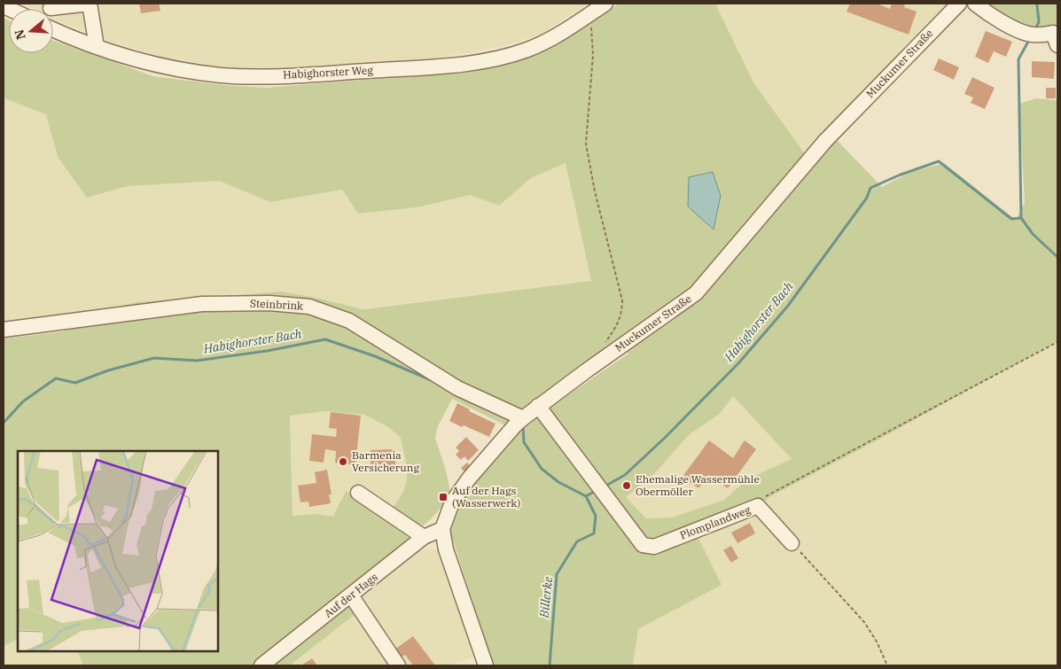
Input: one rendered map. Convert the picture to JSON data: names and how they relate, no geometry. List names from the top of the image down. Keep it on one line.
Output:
{"streets":{"street":["Muckumer Straße","Habighorster Weg","Steinbrink","Plomplandweg","Auf der Hags"]},"crossings":[["Muckumer Straße","Steinbrink"],["Muckumer Straße","Plomplandweg"],["Muckumer Straße","Auf der Hags"]],"water":["Habighorster Bach","Billerke"],"places":{"other":["Barmenia Versicherung","Ehemalige Wassermühle Obermöller"],"transit":["Auf der Hags (Wasserwerk)"]},"north":"left"}
